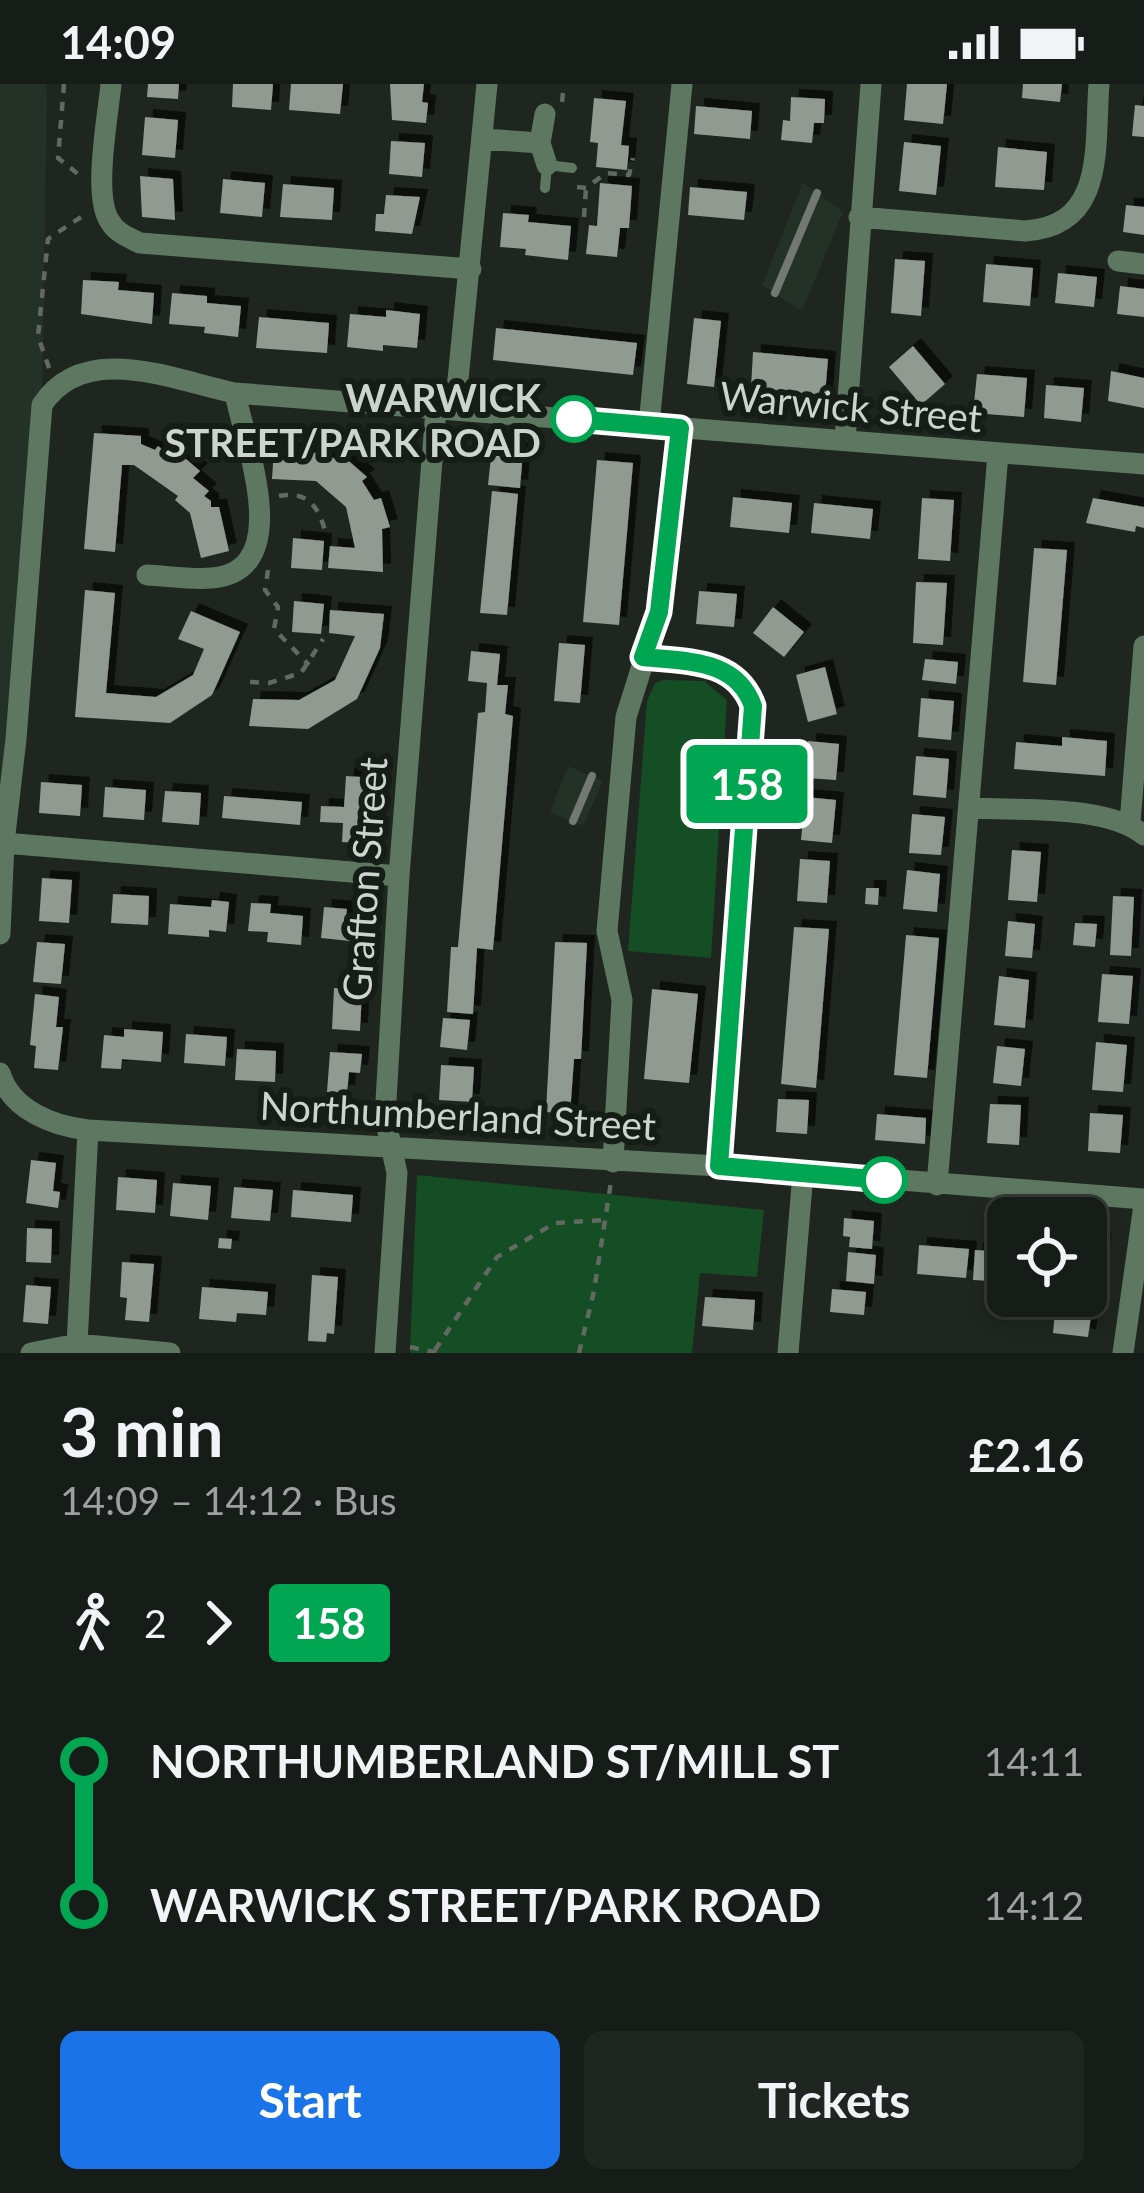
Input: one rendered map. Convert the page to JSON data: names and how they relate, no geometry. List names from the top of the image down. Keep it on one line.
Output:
{"streets":{"street":["Warwick Street","Grafton Street","Northumberland Street"]},"crossings":[["Warwick Street","Grafton Street"],["Grafton Street","Northumberland Street"]],"places":["WARWICK STREET/PARK ROAD"],"lines":["bus line 158"],"page":{"status":"14:09","on_map":"158","heading":["3 min","14:09 – 14:12 · Bus","£2.16"],"legs":["2","158"],"list":[{"name":"NORTHUMBERLAND ST/MILL ST","value":"14:11"},{"name":"WARWICK STREET/PARK ROAD","value":"14:12"}],"buttons":["Start","Tickets"]}}
